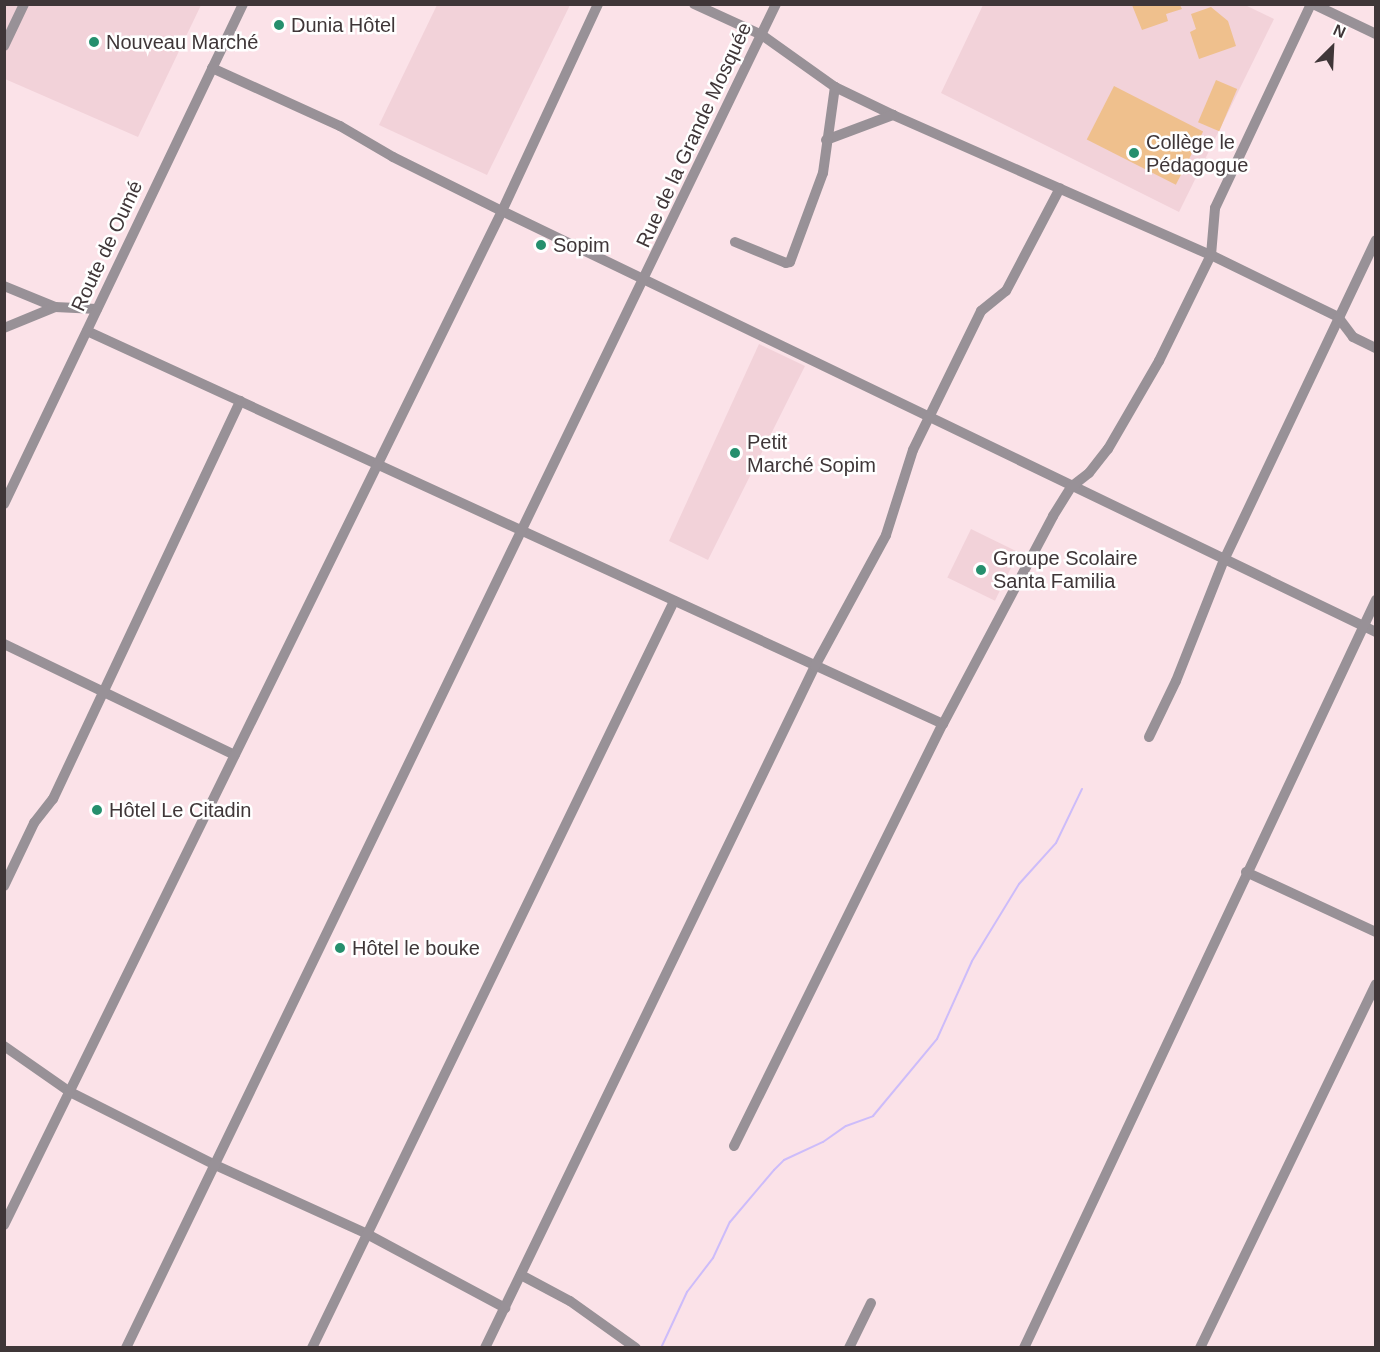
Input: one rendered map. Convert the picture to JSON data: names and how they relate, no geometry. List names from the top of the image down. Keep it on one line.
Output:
{"streets":{"street":["Rue de la Grande Mosquée","Route de Oumé"]},"places":["Dunia Hôtel","Nouveau Marché","Collège le Pédagogue","Sopim","Petit Marché Sopim","Groupe Scolaire Santa Familia","Hôtel Le Citadin","Hôtel le bouke"],"north":"top right"}
